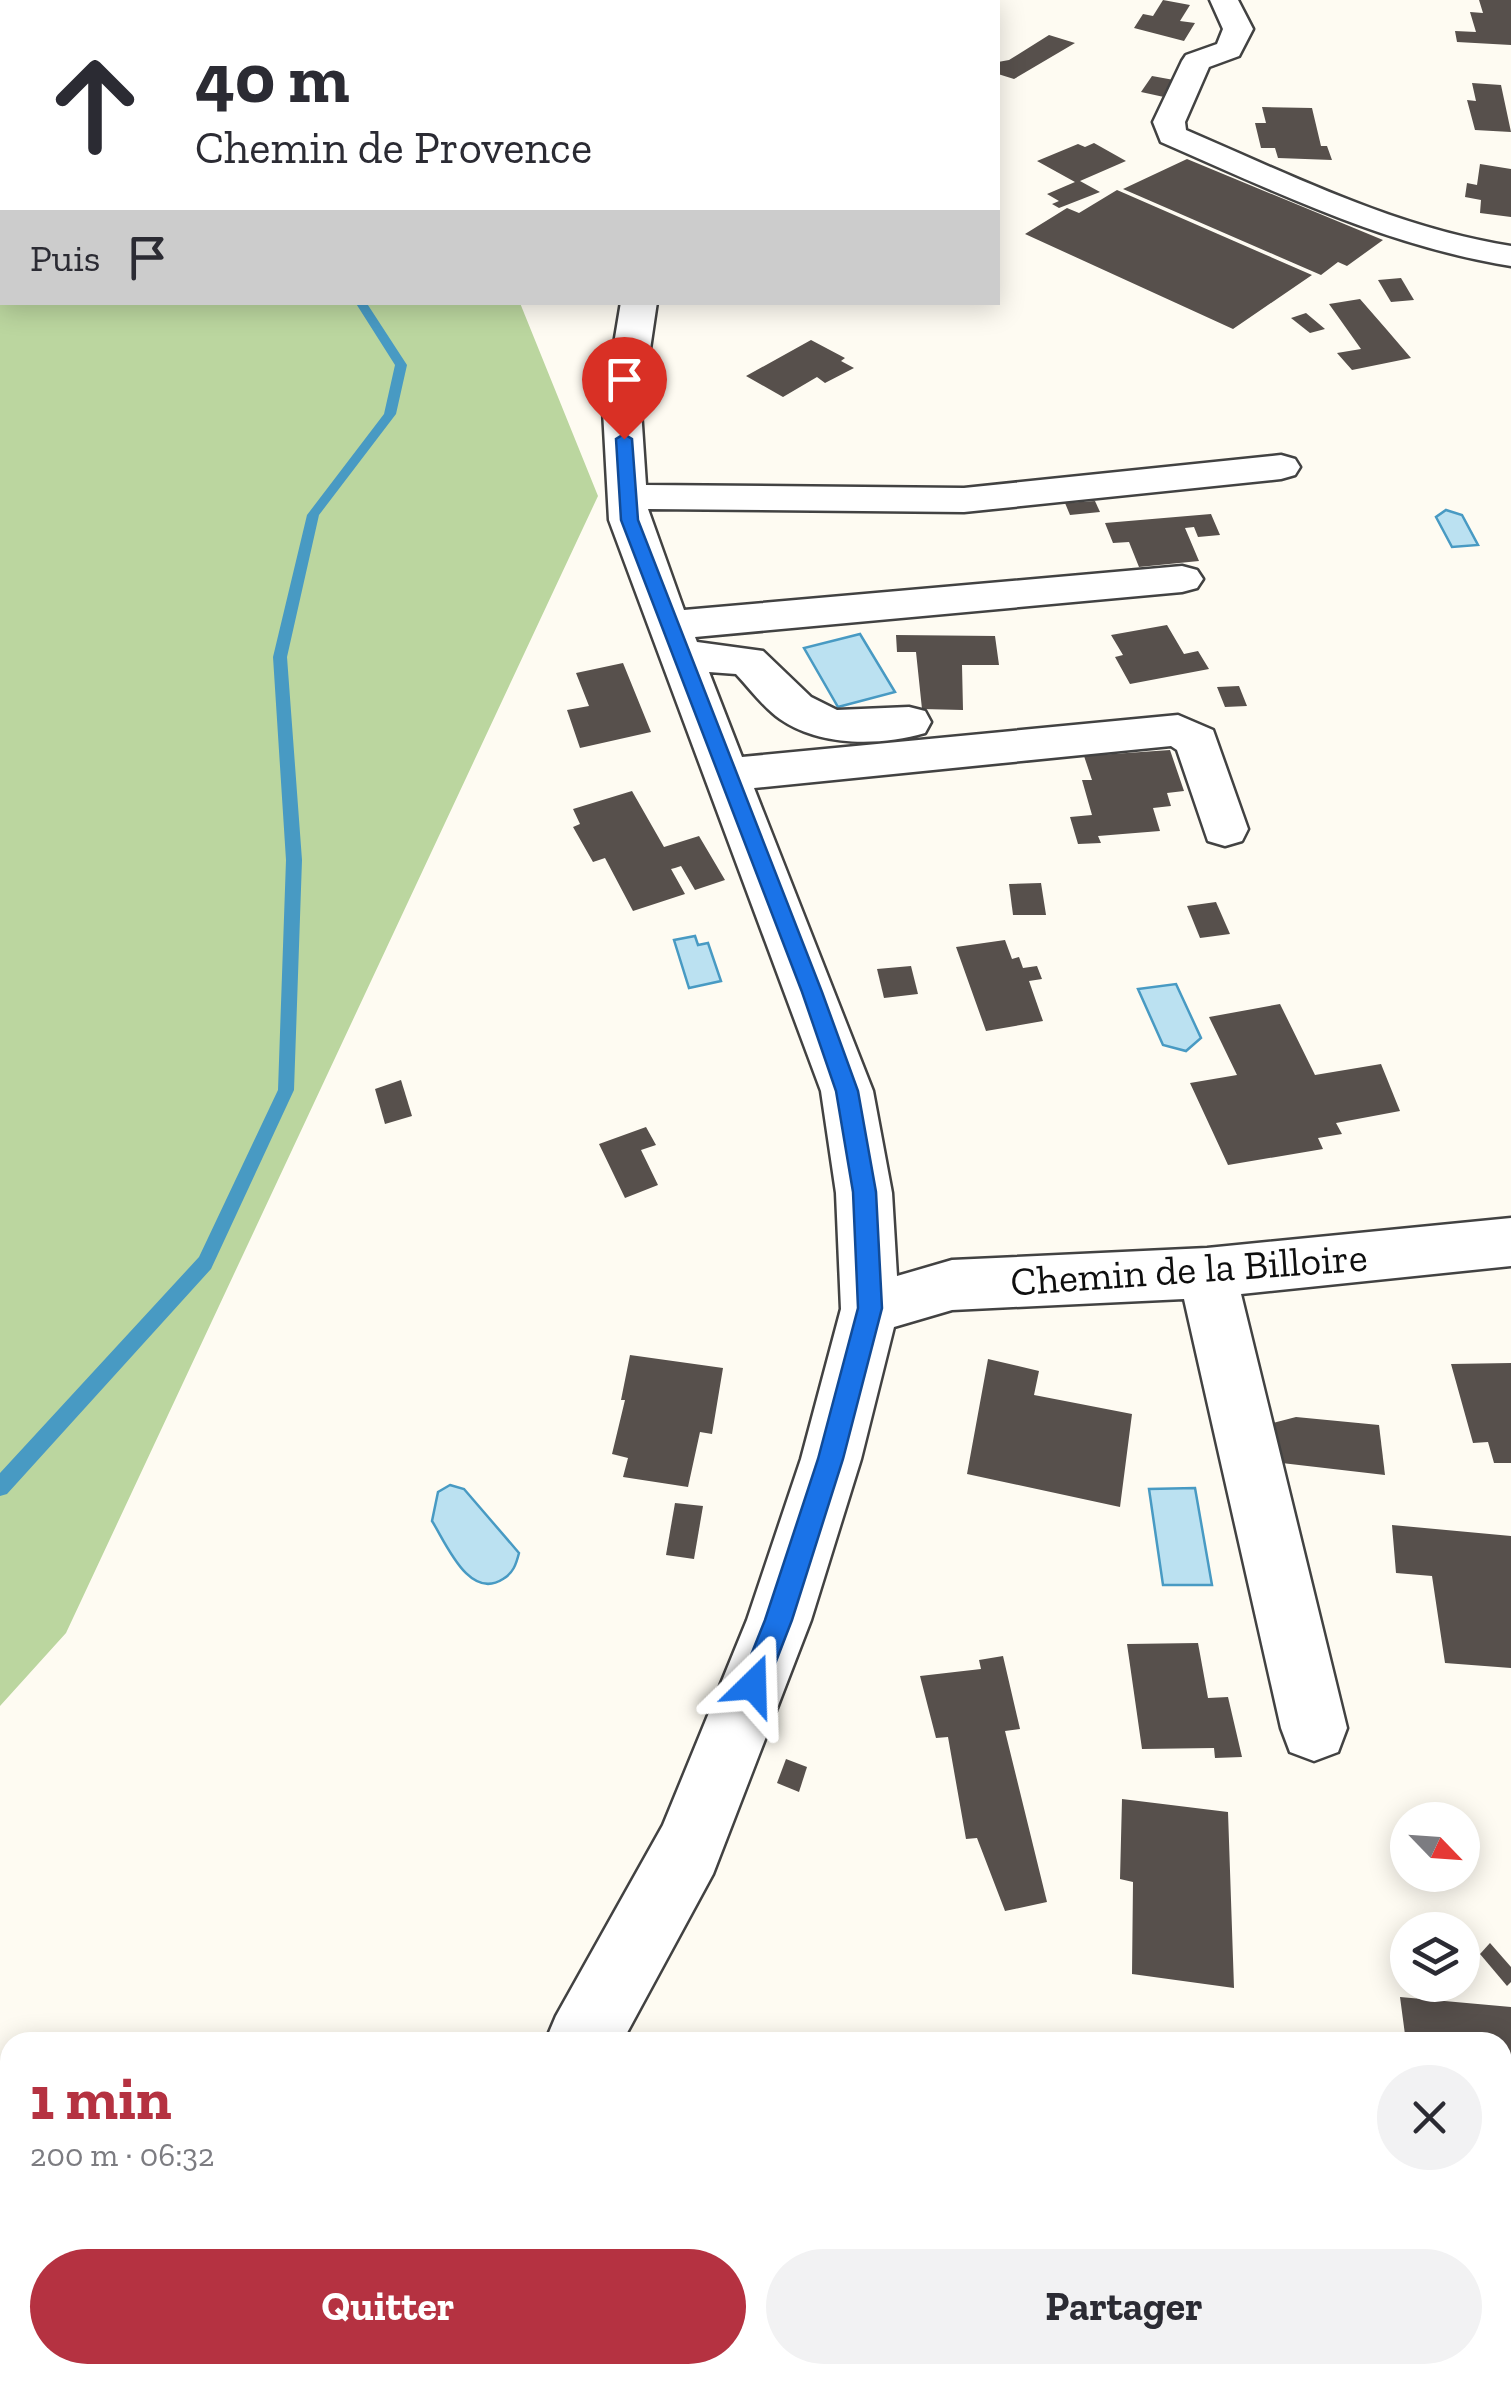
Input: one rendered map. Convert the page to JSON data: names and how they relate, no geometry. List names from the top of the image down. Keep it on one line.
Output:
{"streets":{"street":["Chemin de la Billoire"]},"north":"bottom right","page":{"turn":["40 m","Chemin de Provence"],"then":"Puis","heading":["1 min","200 m · 06:32"],"buttons":["Quitter","Partager"]}}
